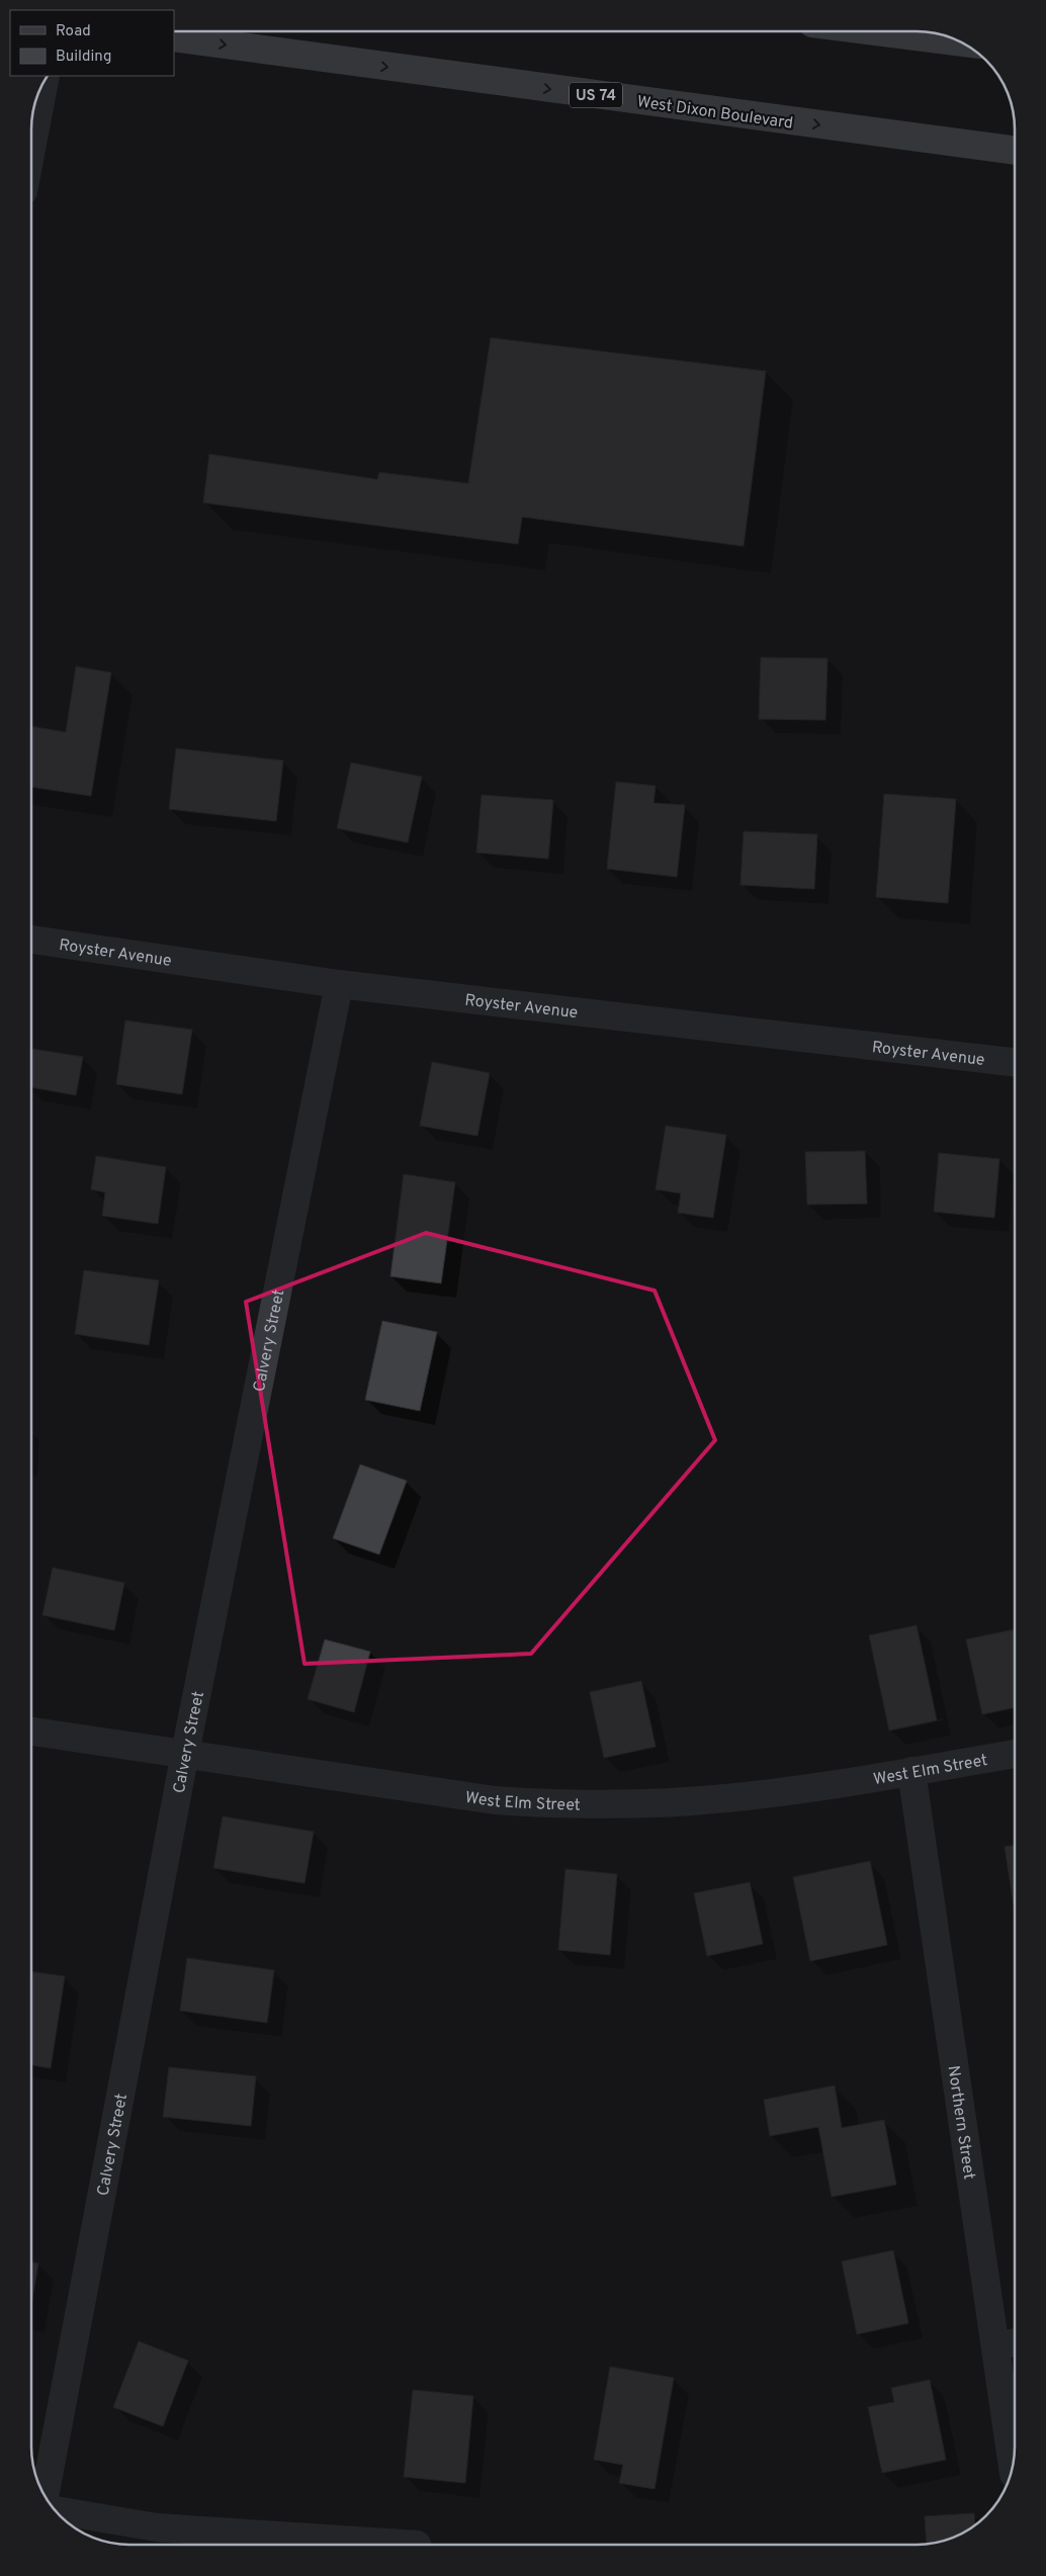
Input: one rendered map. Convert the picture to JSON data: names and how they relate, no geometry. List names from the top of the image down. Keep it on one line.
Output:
{"streets":{"highway":["US 74","West Dixon Boulevard"],"street":["Royster Avenue","Calvery Street","West Elm Street","Northern Street"]},"crossings":[["Royster Avenue","Calvery Street"],["Calvery Street","West Elm Street"],["West Elm Street","Northern Street"]],"one_way":["West Dixon Boulevard"],"legend":["Road","Building"]}
